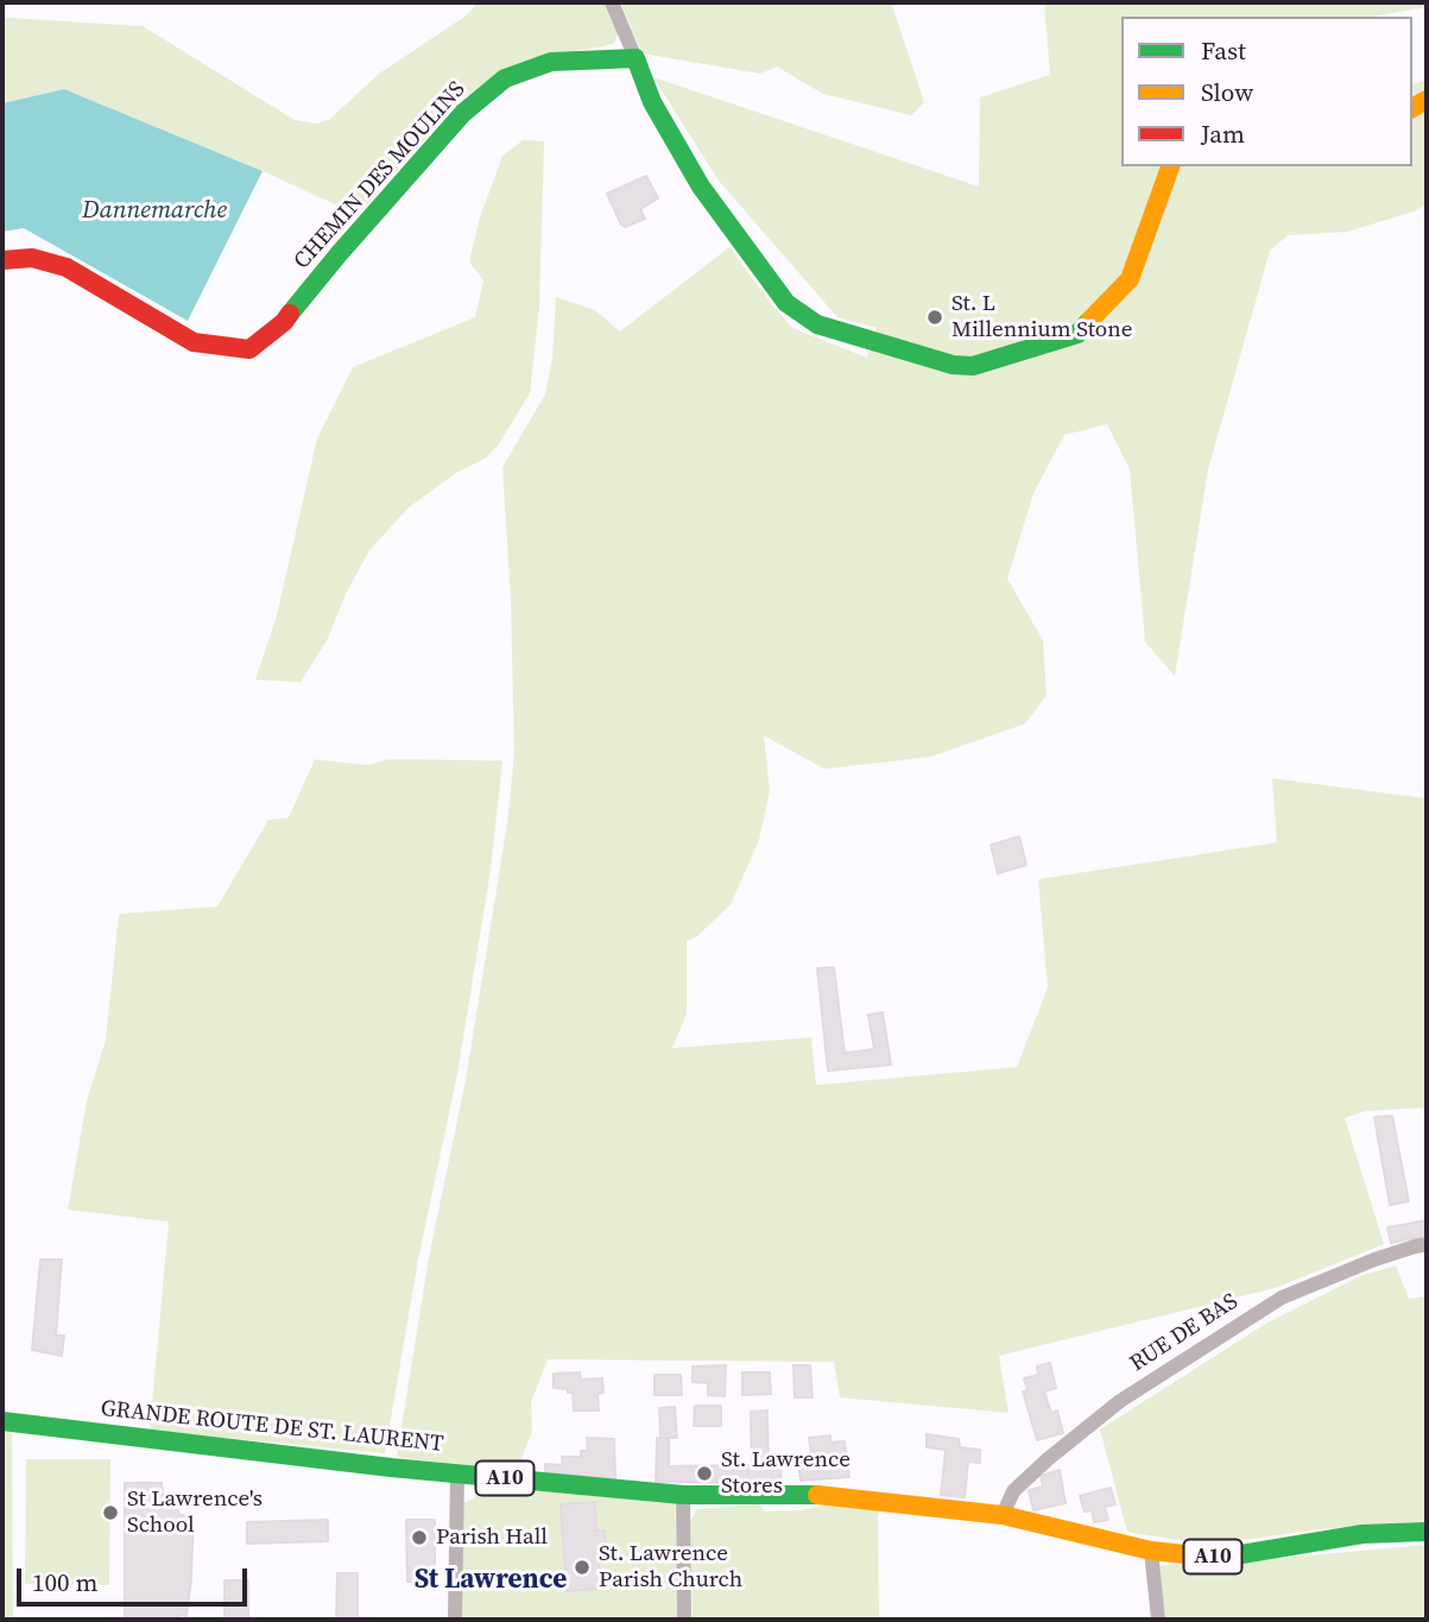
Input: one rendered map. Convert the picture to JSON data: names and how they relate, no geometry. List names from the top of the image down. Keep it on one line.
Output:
{"streets":{"street":["CHEMIN DES MOULINS","RUE DE BAS","GRANDE ROUTE DE ST. LAURENT","A10"]},"crossings":[["RUE DE BAS","GRANDE ROUTE DE ST. LAURENT"]],"districts":["St Lawrence"],"water":["Dannemarche"],"places":["St. L Millennium Stone","St. Lawrence Stores","St Lawrence's School","Parish Hall","St. Lawrence Parish Church"],"legend":["Fast","Slow","Jam"],"scale_bar":"100 m"}
